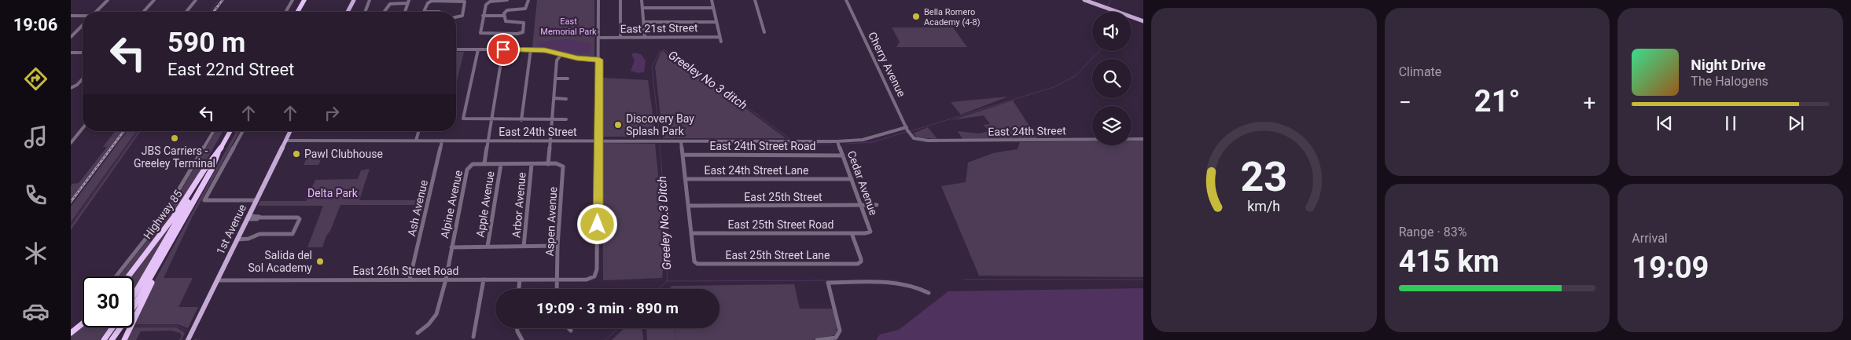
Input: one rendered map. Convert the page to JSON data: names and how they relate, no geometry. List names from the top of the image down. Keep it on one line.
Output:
{"streets":{"highway":["Highway 85"],"main road":["1st Avenue"],"street":["East 21st Street","Cherry Avenue","East 24th Street","East 24th Street Road","East 24th Street Lane","Cedar Avenue","East 25th Street","Alpine Avenue","Apple Avenue","Arbor Avenue","Ash Avenue","Aspen Avenue","East 25th Street Road","East 25th Street Lane","East 26th Street Road"]},"crossings":[["Cherry Avenue","East 24th Street"],["East 24th Street","Cedar Avenue"],["East 24th Street","Ash Avenue"],["East 24th Street","1st Avenue"],["East 24th Street","East 26th Street Road"],["East 24th Street Road","Cedar Avenue"],["East 24th Street Lane","Cedar Avenue"],["Cedar Avenue","East 25th Street"],["Cedar Avenue","East 25th Street Road"],["Alpine Avenue","East 26th Street Road"],["Ash Avenue","East 26th Street Road"],["Aspen Avenue","East 26th Street Road"],["East 25th Street Road","East 25th Street Lane"],["1st Avenue","East 26th Street Road"]],"water":["Greeley No 3 ditch","Greeley No.3 Ditch"],"parks":["East Memorial Park","Delta Park"],"places":["Bella Romero Academy (4-8)","Discovery Bay Splash Park","JBS Carriers - Greeley Terminal","Pawl Clubhouse","Salida del Sol Academy"],"page":{"tabs":"19:06","tile":["Climate",["Range · 83%","415 km"],["Arrival","19:09"]],"turn":["590 m","East 22nd Street"],"song":["Night Drive","The Halogens"],"heat":["−","21°","+"],"limit":"30","trip":"19:09 · 3 min · 890 m","gauge":["23","km/h"]}}
